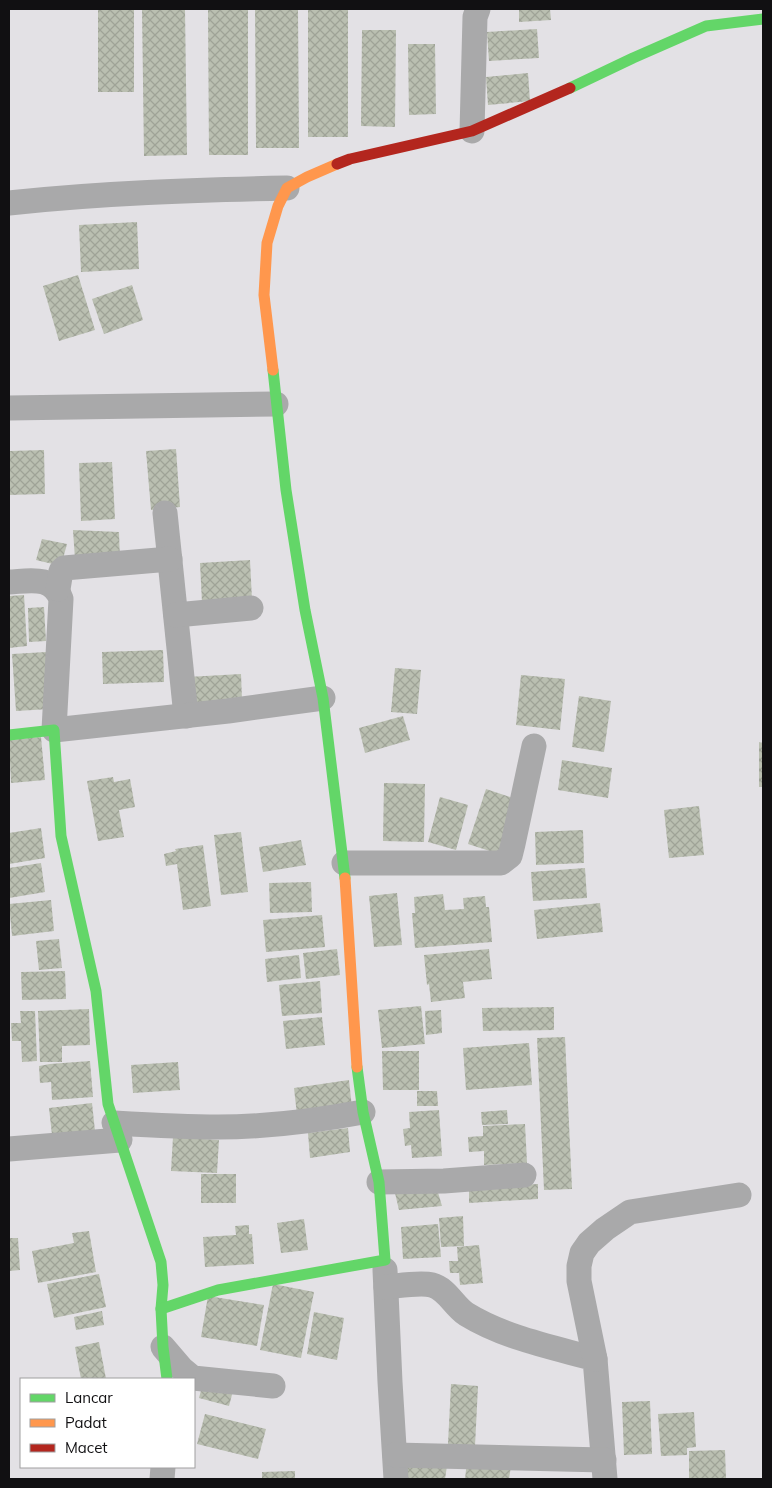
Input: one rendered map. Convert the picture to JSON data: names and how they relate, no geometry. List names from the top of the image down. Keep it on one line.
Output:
{"legend":["Lancar","Padat","Macet"]}
